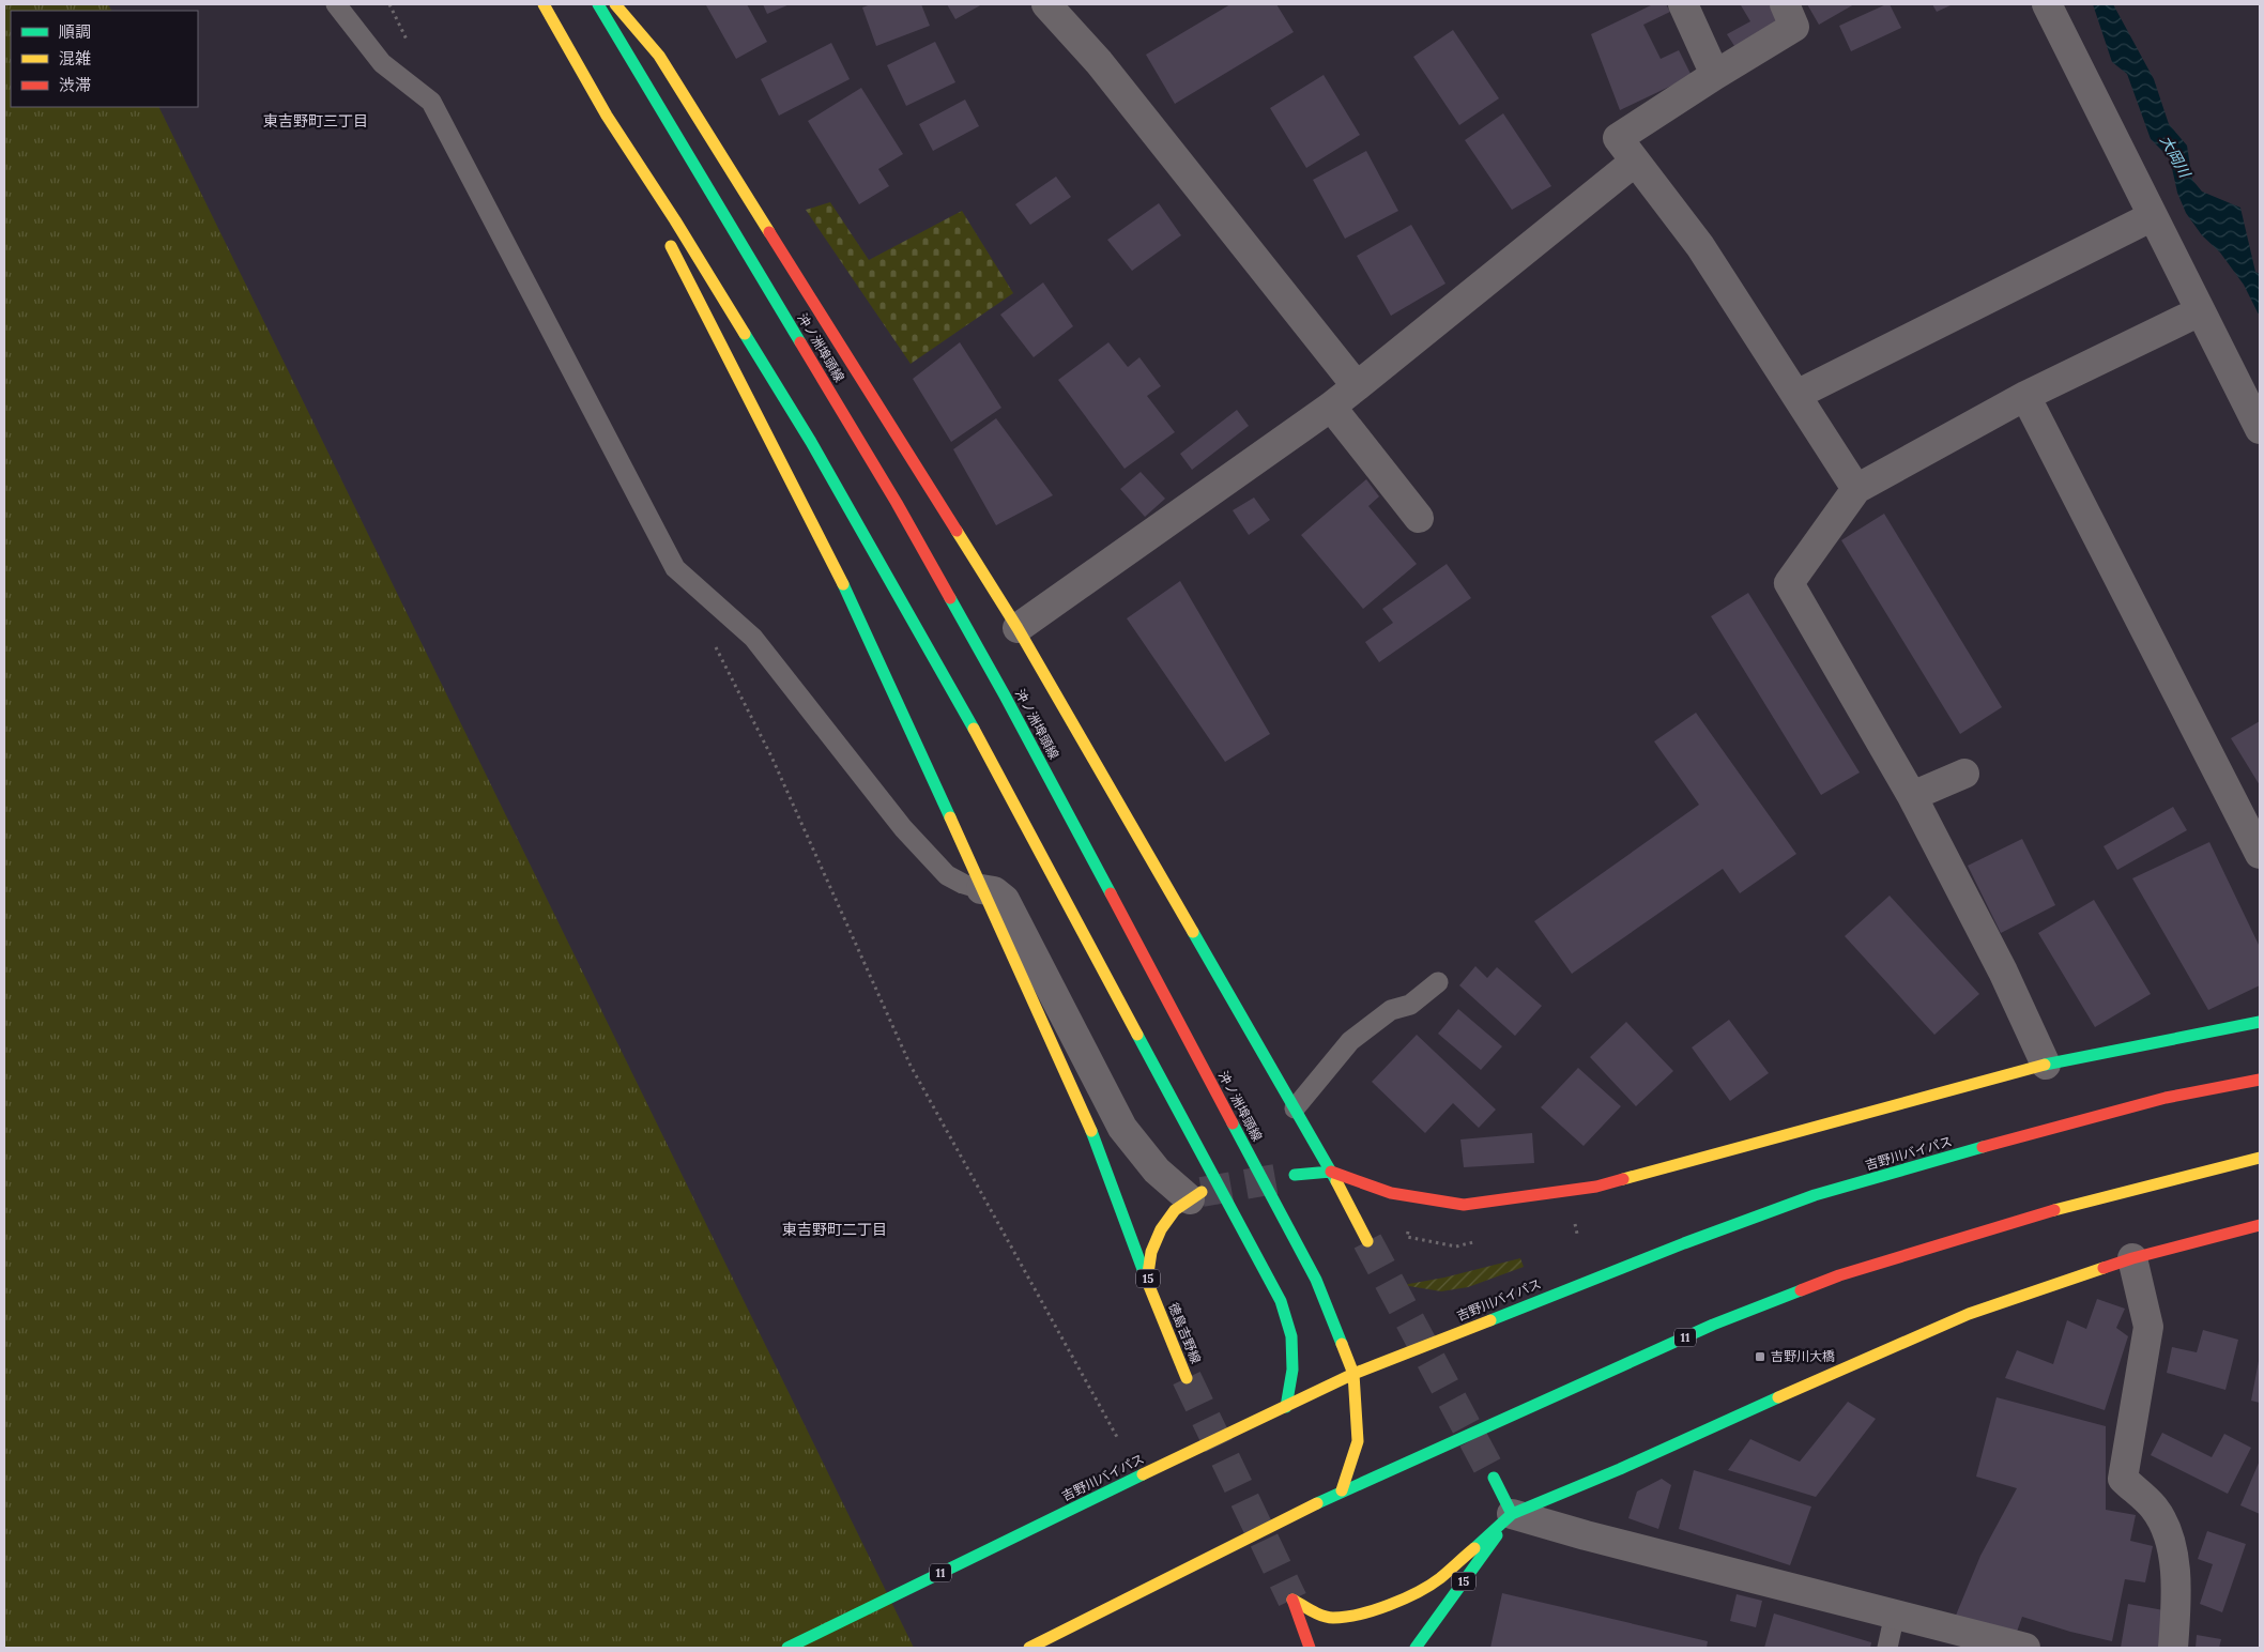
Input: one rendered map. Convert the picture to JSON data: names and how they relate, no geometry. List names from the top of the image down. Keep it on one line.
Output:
{"streets":{"main road":["沖ノ洲埠頭線","吉野川バイパス","15","徳島吉野線","11"]},"crossings":[["沖ノ洲埠頭線","吉野川バイパス"],["沖ノ洲埠頭線","11"],["15","徳島吉野線"]],"districts":["東吉野町三丁目","東吉野町二丁目"],"water":["大岡川"],"places":{"transit":["吉野川大橋"]},"legend":["順調","混雑","渋滞"]}
